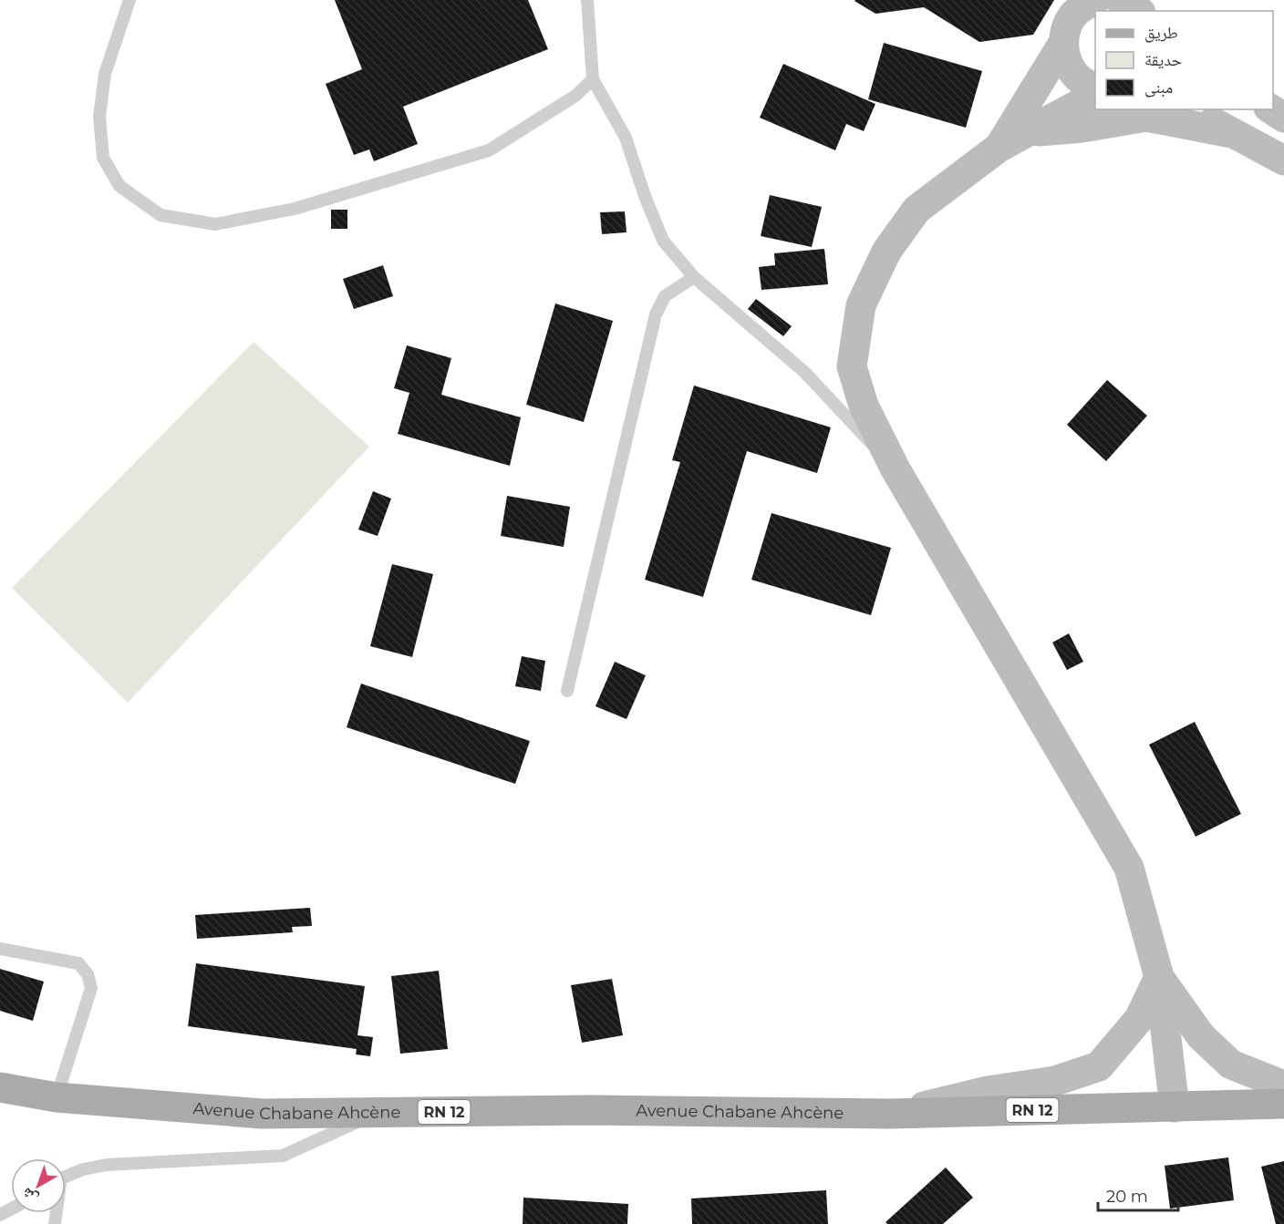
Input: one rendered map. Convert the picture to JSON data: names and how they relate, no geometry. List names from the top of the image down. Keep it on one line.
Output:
{"streets":{"main road":["Avenue Chabane Ahcène","RN 12"]},"crossings":[["Avenue Chabane Ahcène","RN 12"]],"legend":["طريق","حديقة","مبنى"],"scale_bar":"20 m","north":"bottom left"}
